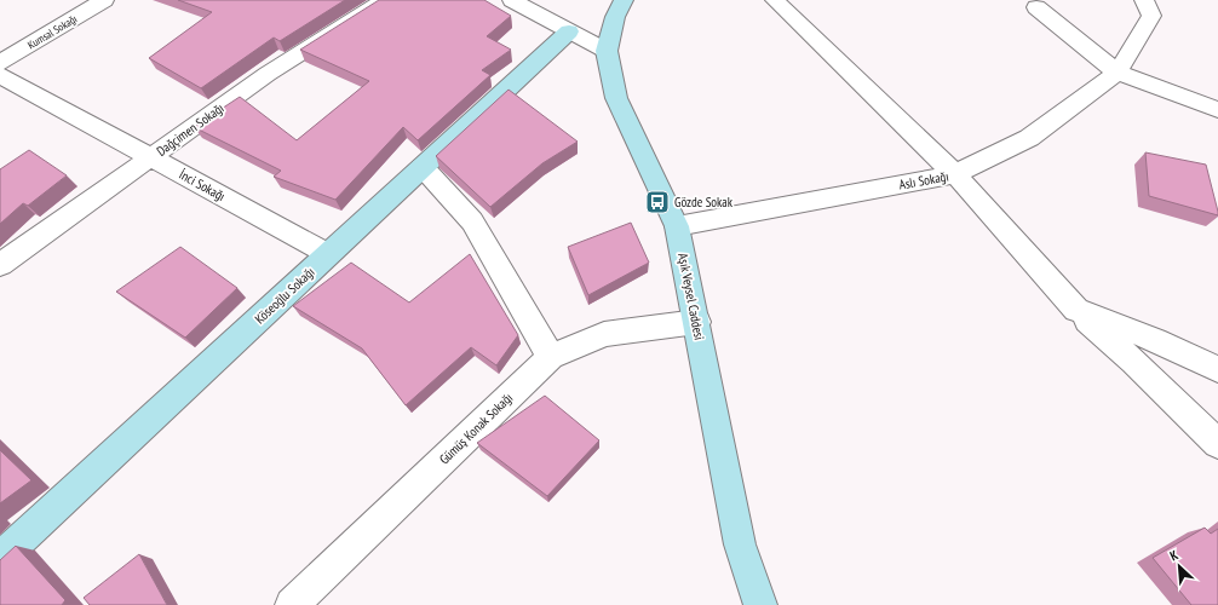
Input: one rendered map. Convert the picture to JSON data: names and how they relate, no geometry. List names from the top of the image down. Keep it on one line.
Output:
{"streets":{"street":["Kumsal Sokağı","Dağçimen Sokağı","Aslı Sokağı","İnci Sokağı","Köseoğlu Sokağı","Aşık Veysel Caddesi","Gümüş Konak Sokağı"]},"crossings":[["Dağçimen Sokağı","İnci Sokağı"],["Aslı Sokağı","Aşık Veysel Caddesi"],["İnci Sokağı","Köseoğlu Sokağı"],["Aşık Veysel Caddesi","Gümüş Konak Sokağı"]],"places":{"bus stop":["Gözde Sokak"]},"north":"top left"}
